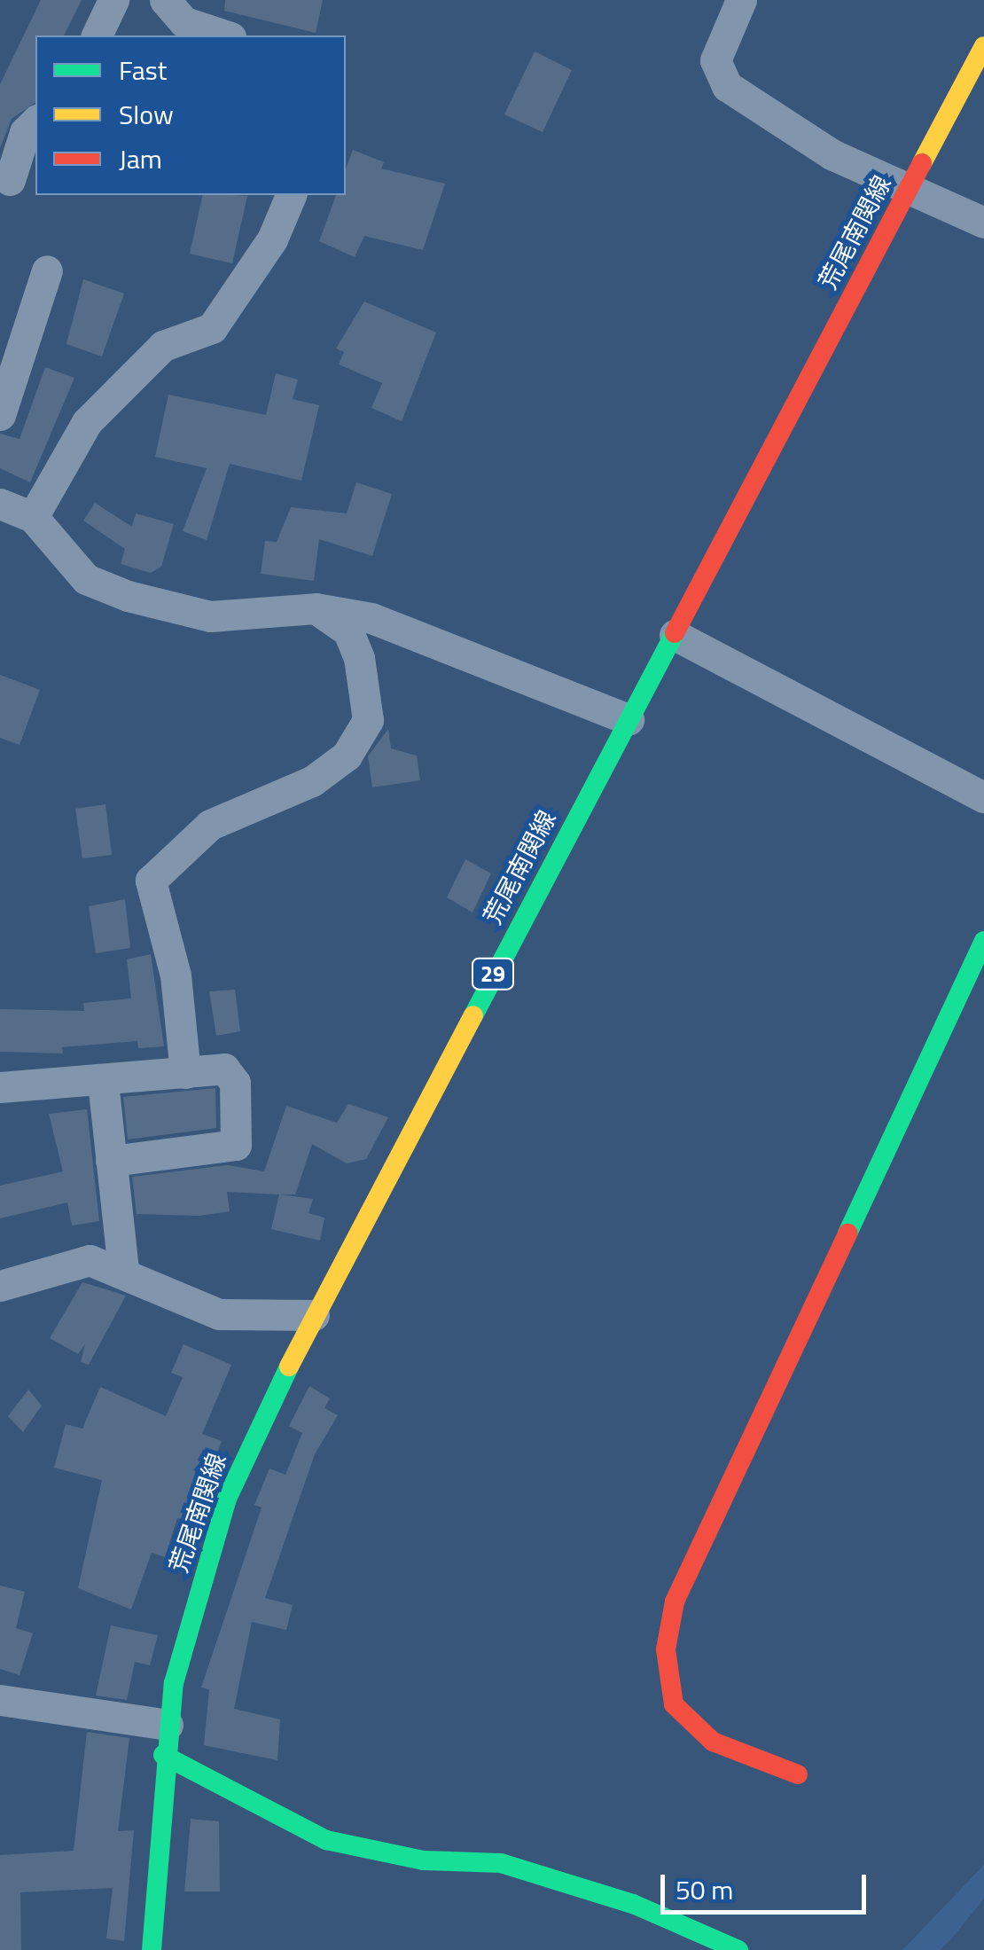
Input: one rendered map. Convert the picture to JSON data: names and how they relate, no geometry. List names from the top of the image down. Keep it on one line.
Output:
{"streets":{"main road":["荒尾南関線","29"]},"legend":["Fast","Slow","Jam"],"scale_bar":"50 m"}
